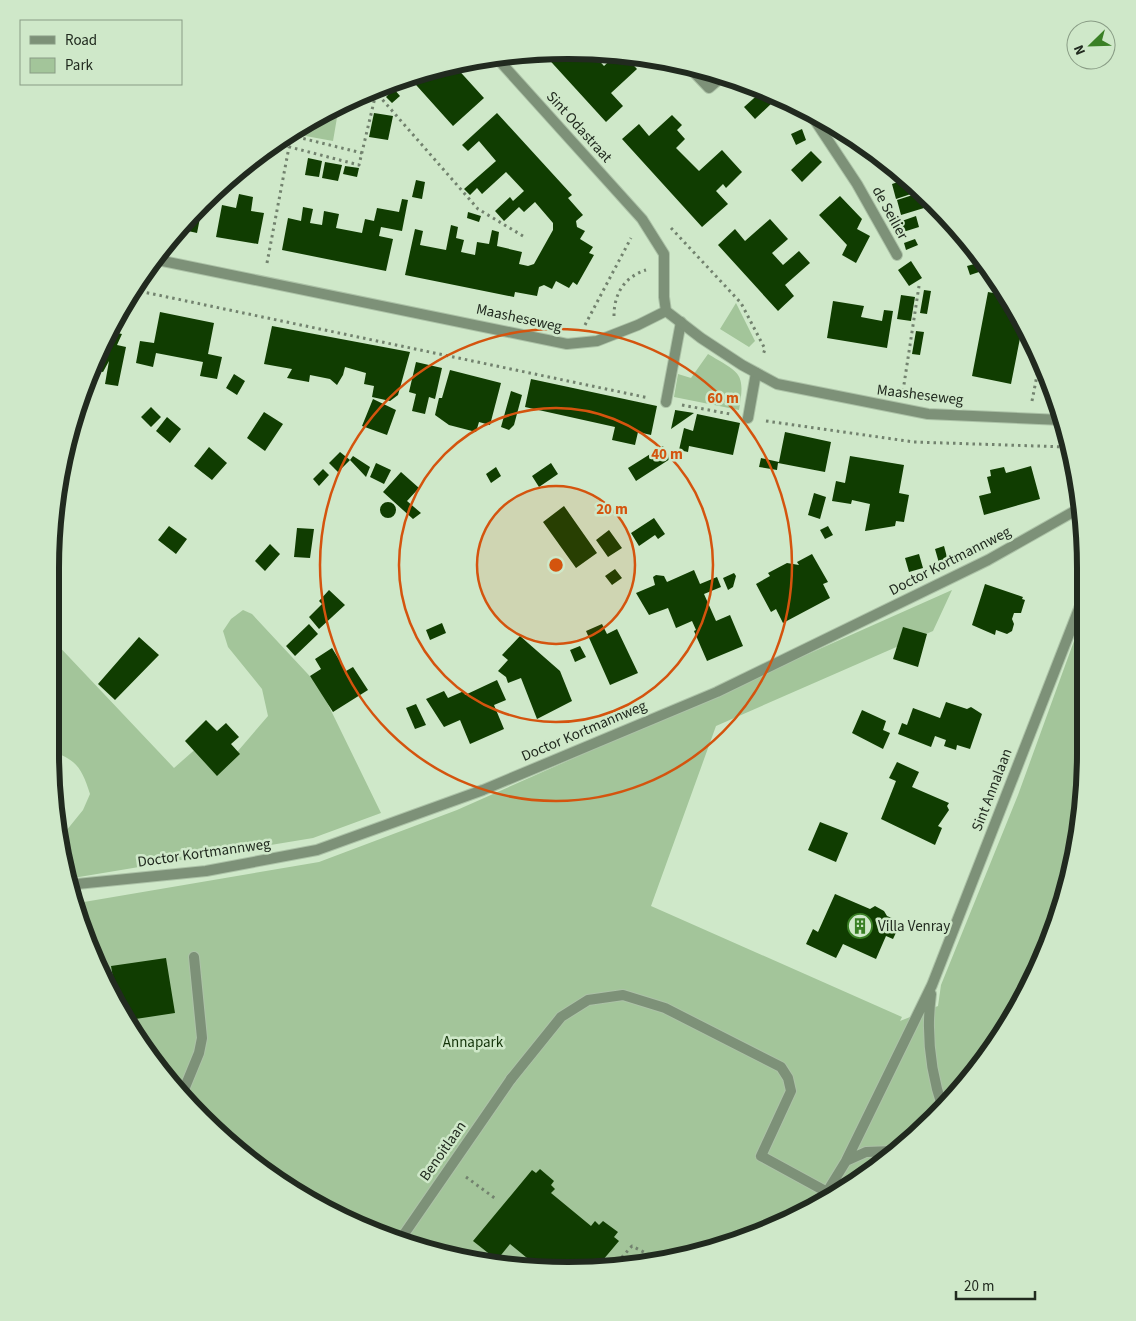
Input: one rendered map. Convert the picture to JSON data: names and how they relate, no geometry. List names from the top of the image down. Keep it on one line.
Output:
{"streets":{"street":["Sint Odastraat","de Seilier","Maasheseweg","Doctor Kortmannweg","Sint Annalaan","Benoitlaan"]},"crossings":[["Sint Odastraat","Maasheseweg"]],"parks":["Annapark"],"places":{"building":["Villa Venray"]},"legend":["Road","Park"],"scale_bar":"20 m","north":"bottom left","rings":["60 m","40 m","20 m"]}
